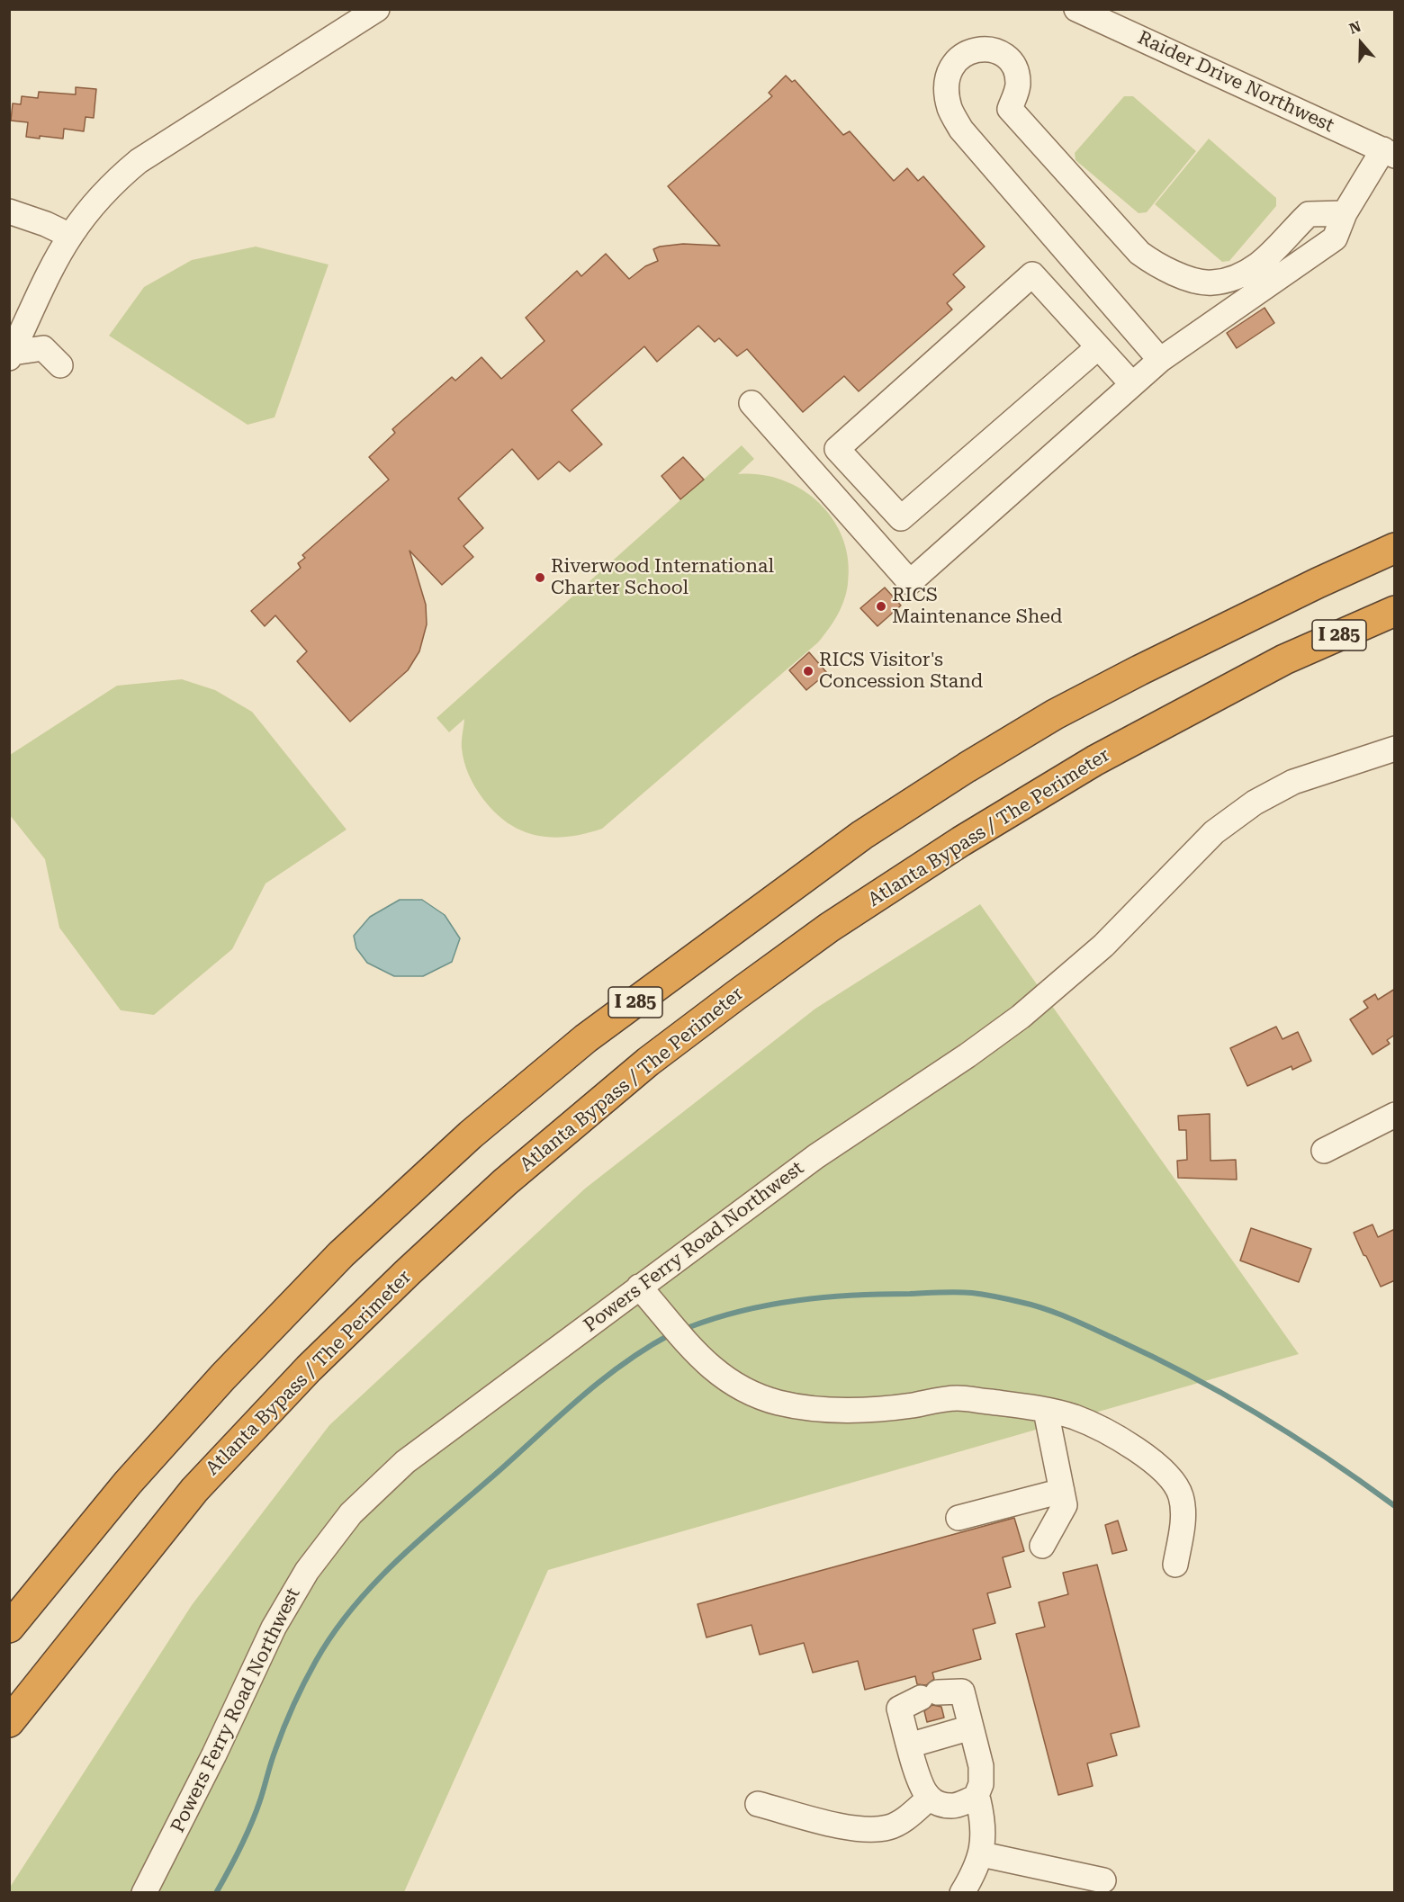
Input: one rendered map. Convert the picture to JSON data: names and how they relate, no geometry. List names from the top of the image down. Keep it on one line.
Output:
{"streets":{"highway":["I 285","Atlanta Bypass / The Perimeter"],"street":["Raider Drive Northwest","Powers Ferry Road Northwest"]},"places":["Riverwood International Charter School","RICS Maintenance Shed","RICS Visitor's Concession Stand"],"north":"top"}
